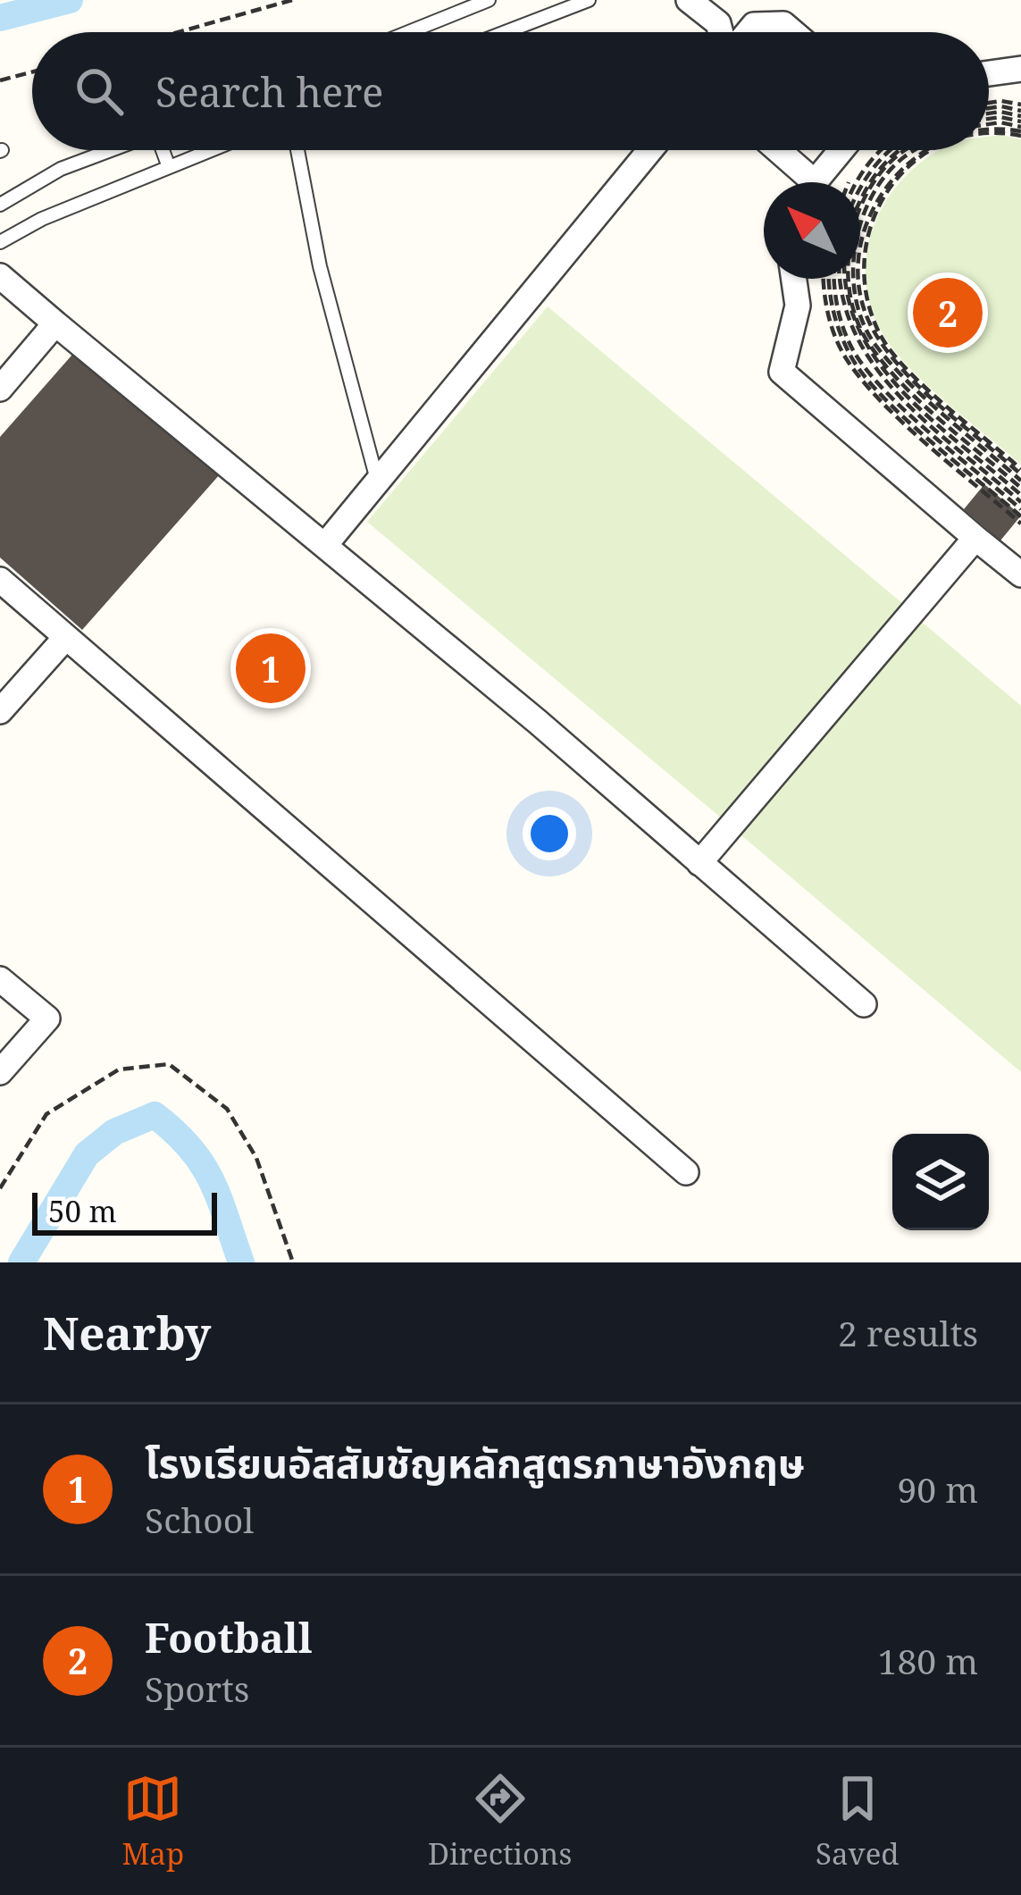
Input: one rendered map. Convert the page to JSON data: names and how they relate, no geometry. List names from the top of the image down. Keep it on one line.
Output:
{"scale_bar":"50 m","north":"top left","page":{"search":"Search here","pins":["2","1"],"scale":"50 m","heading":["Nearby","2 results"],"list":[{"mark":"1","name":"โรงเรียนอัสสัมชัญหลักสูตรภาษาอังกฤษ","note":"School","value":"90 m"},{"mark":"2","name":"Football","note":"Sports","value":"180 m"}],"nav":["Map","Directions","Saved"]}}
